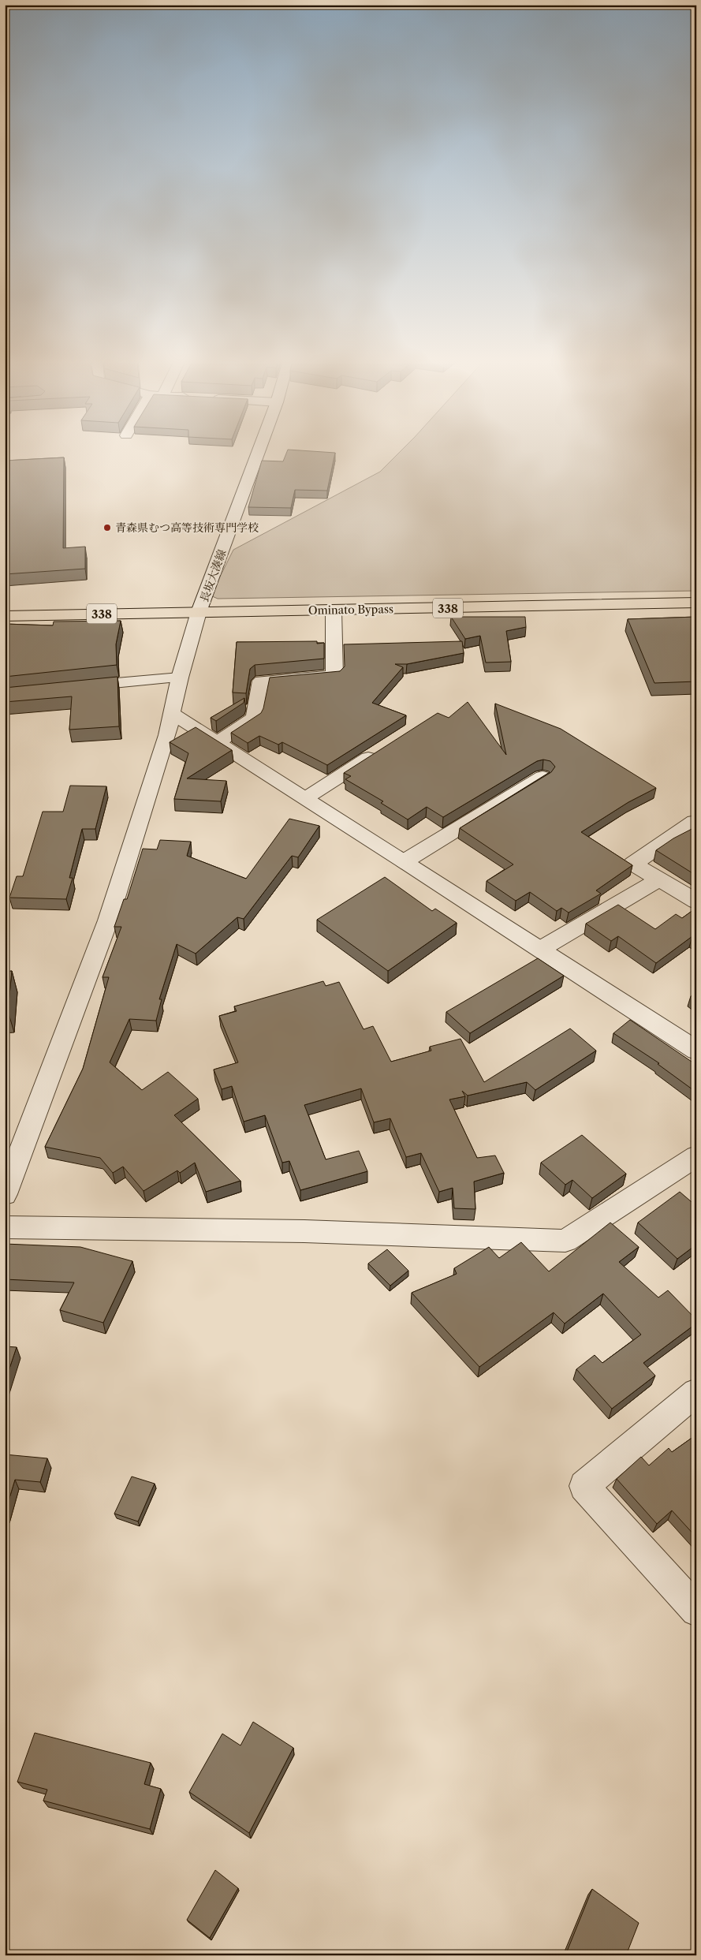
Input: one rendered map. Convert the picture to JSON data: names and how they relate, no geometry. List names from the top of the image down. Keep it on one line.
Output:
{"streets":{"highway":["338","Ominato Bypass"],"street":["長坂大湊線"]},"crossings":[["長坂大湊線","Ominato Bypass"]],"places":["青森県むつ高等技術専門学校"]}
